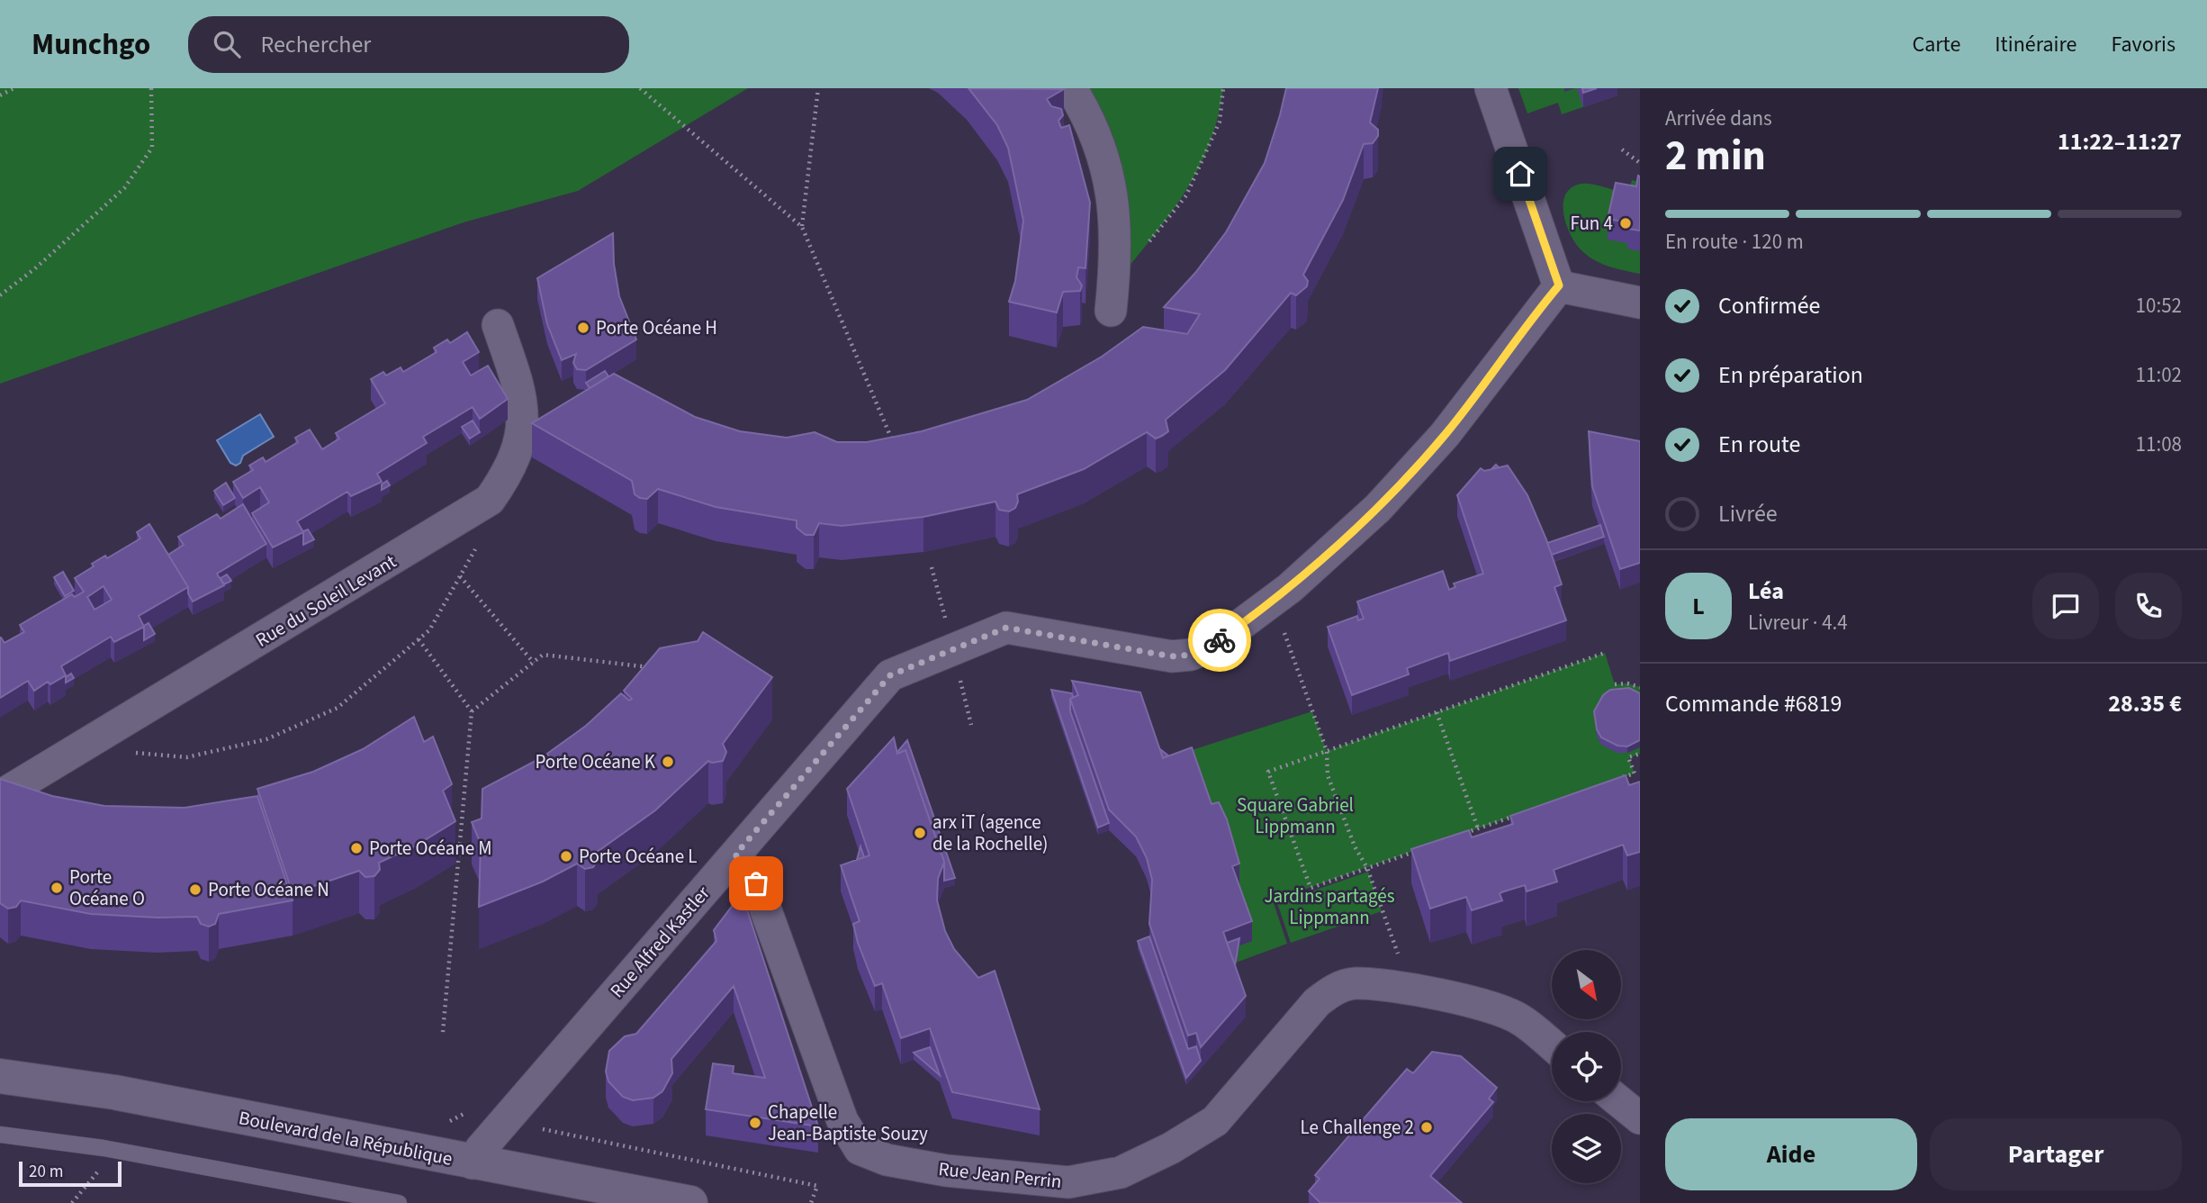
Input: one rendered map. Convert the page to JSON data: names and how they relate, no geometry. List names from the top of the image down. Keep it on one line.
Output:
{"streets":{"main road":["Boulevard de la République"],"street":["Rue du Soleil Levant","Rue Alfred Kastler","Rue Jean Perrin"]},"crossings":[["Rue Alfred Kastler","Boulevard de la République"],["Rue Alfred Kastler","Rue Jean Perrin"]],"parks":["Square Gabriel Lippmann","Jardins partagés Lippmann"],"places":["Fun 4","Porte Océane H","Porte Océane K","arx iT (agence de la Rochelle)","Porte Océane M","Porte Océane L","Porte Océane O","Porte Océane N","Chapelle Jean-Baptiste Souzy","Le Challenge 2"],"scale_bar":"20 m","north":"bottom right","page":{"header":"Munchgo","search":"Rechercher","nav":["Carte","Itinéraire","Favoris"],"heading":["2 min","Arrivée dans","11:22–11:27"],"panel":["Léa","Livreur · 4.4","Commande #6819","28.35 €"],"bar":"En route · 120 m","list":[["Confirmée","10:52"],["En préparation","11:02"],["En route","11:08"],"Livrée"],"round":"L","buttons":["Aide","Partager"],"scale":"20 m"}}
